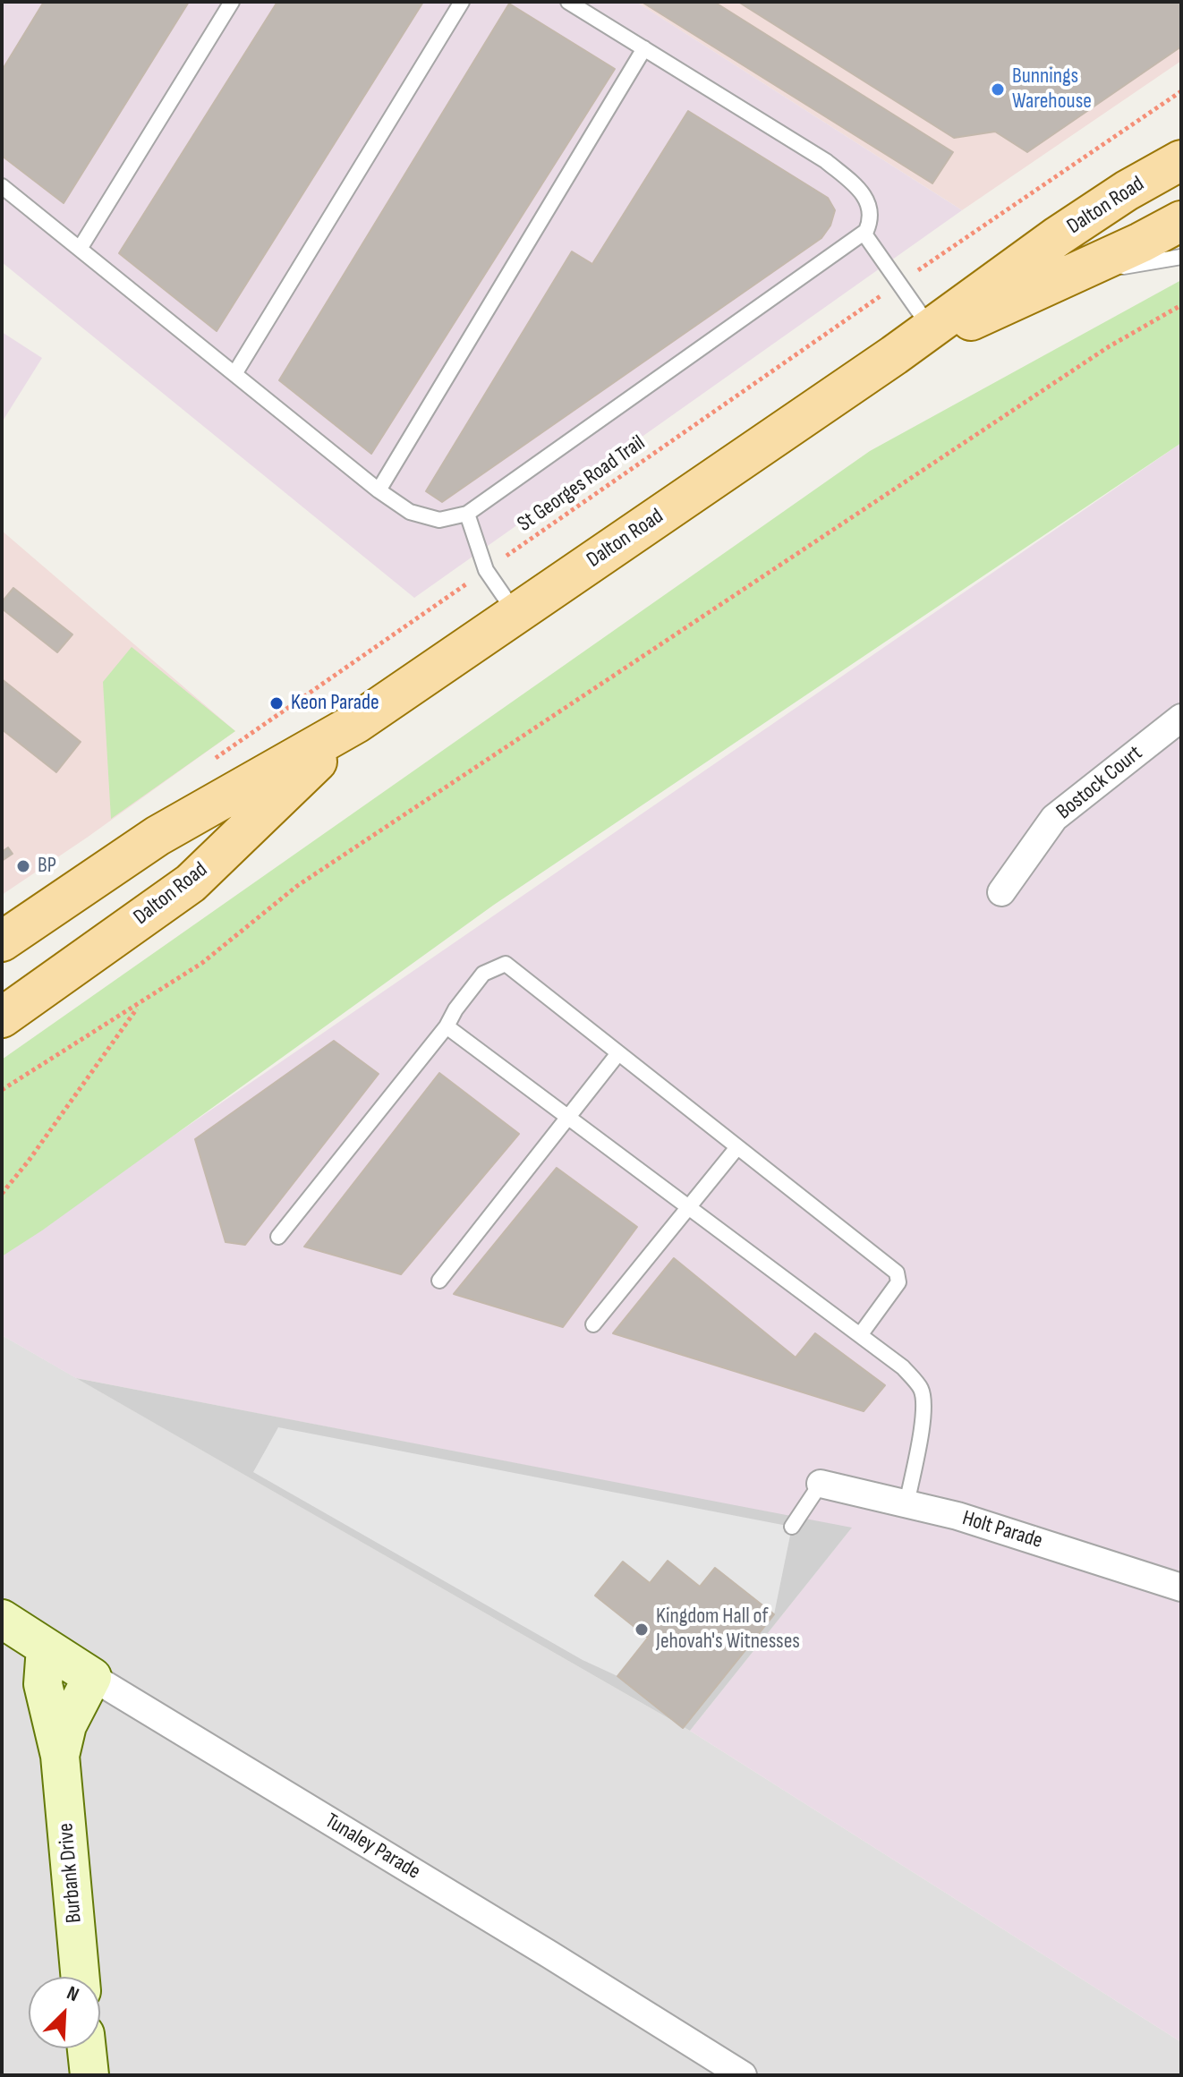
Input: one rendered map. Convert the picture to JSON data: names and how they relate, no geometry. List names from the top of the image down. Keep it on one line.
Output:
{"streets":{"main road":["Dalton Road"],"street":["Bostock Court","Holt Parade","Tunaley Parade","Burbank Drive"],"path":["St Georges Road Trail"]},"crossings":[["Tunaley Parade","Burbank Drive"]],"places":["Bunnings Warehouse","Keon Parade","BP","Kingdom Hall of Jehovah's Witnesses"],"north":"top right"}
